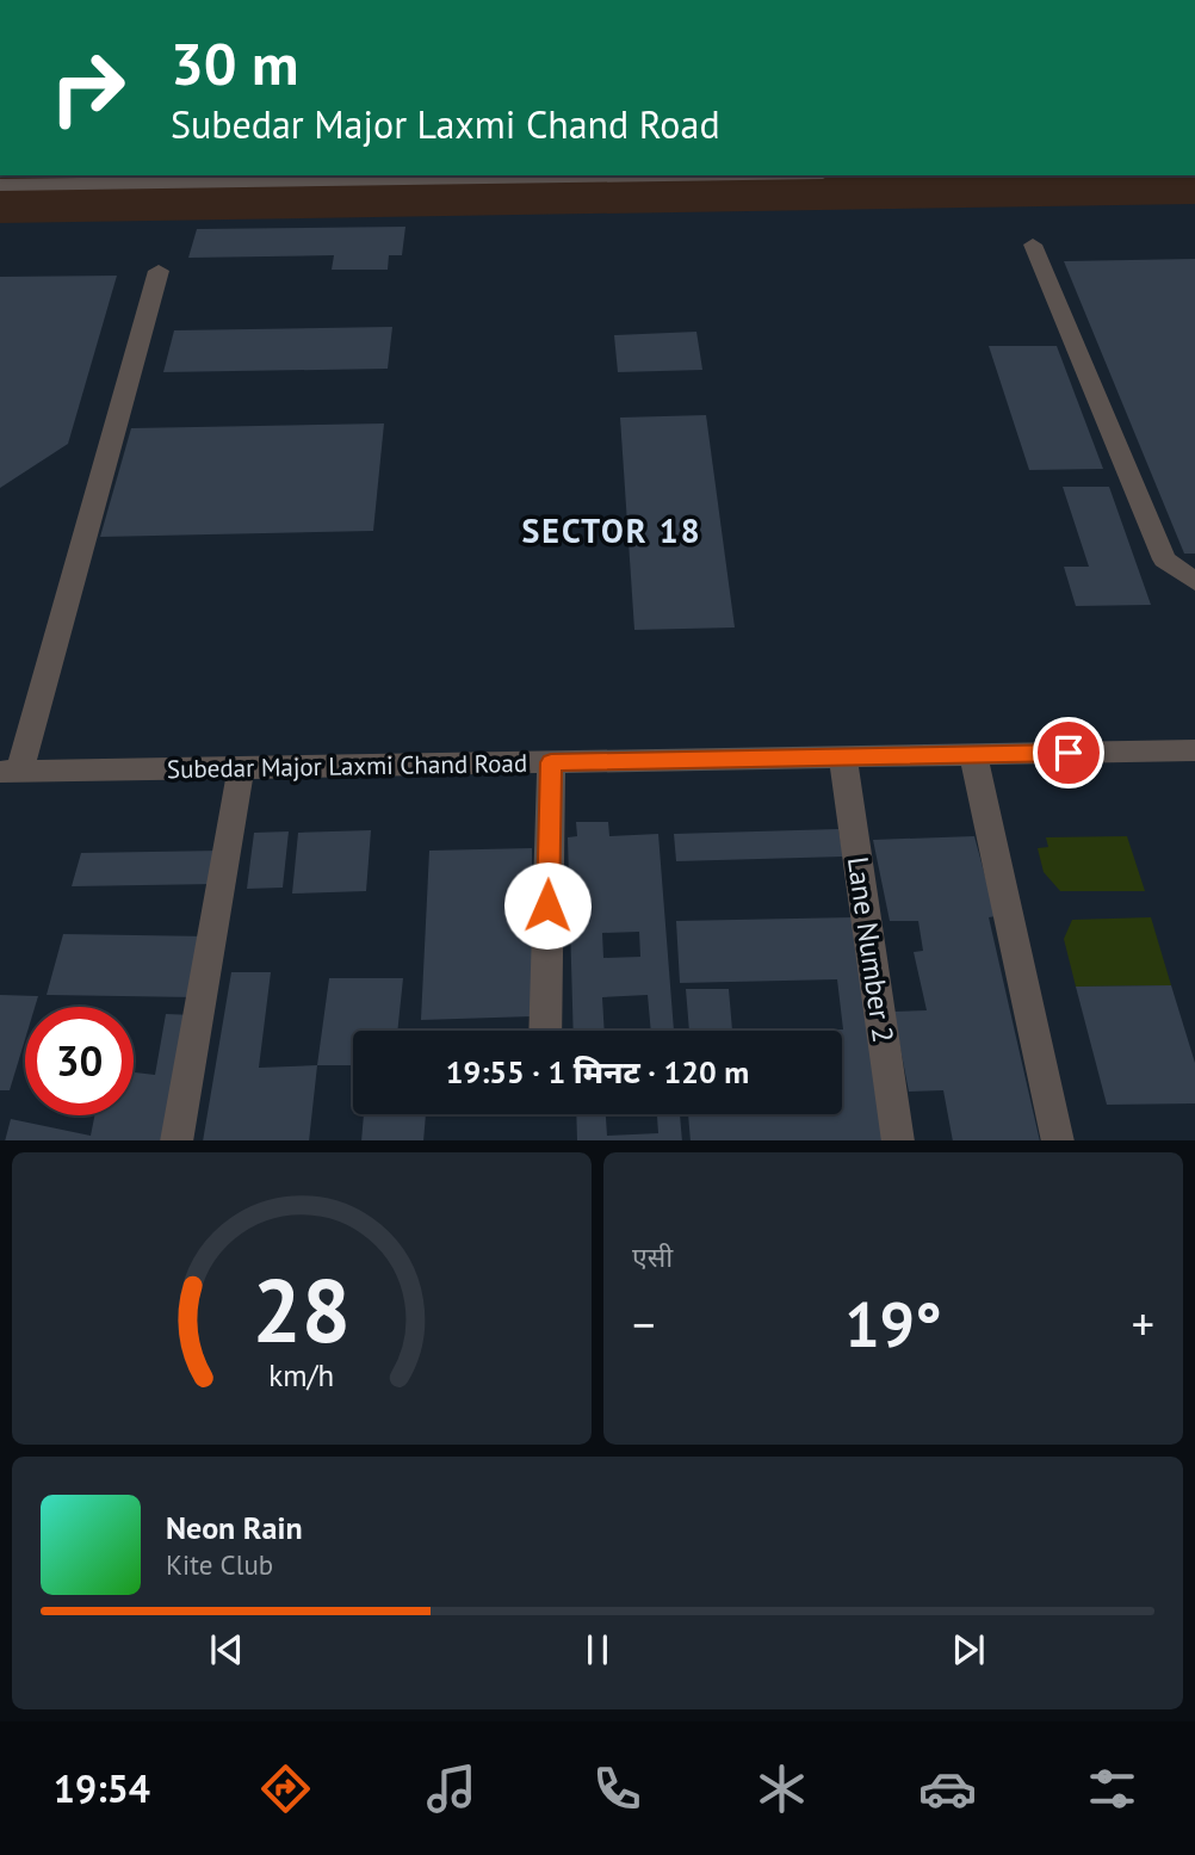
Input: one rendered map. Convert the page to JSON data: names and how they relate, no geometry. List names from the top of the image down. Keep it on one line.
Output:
{"streets":{"street":["Subedar Major Laxmi Chand Road","Lane Number 2"]},"crossings":[["Subedar Major Laxmi Chand Road","Lane Number 2"]],"districts":["SECTOR 18"],"page":{"turn":["30 m","Subedar Major Laxmi Chand Road"],"limit":"30","trip":"19:55 · 1 मिनट · 120 m","tile":"एसी","heat":["−","19°","+"],"song":["Neon Rain","Kite Club"],"tabs":"19:54","gauge":["28","km/h"]}}
